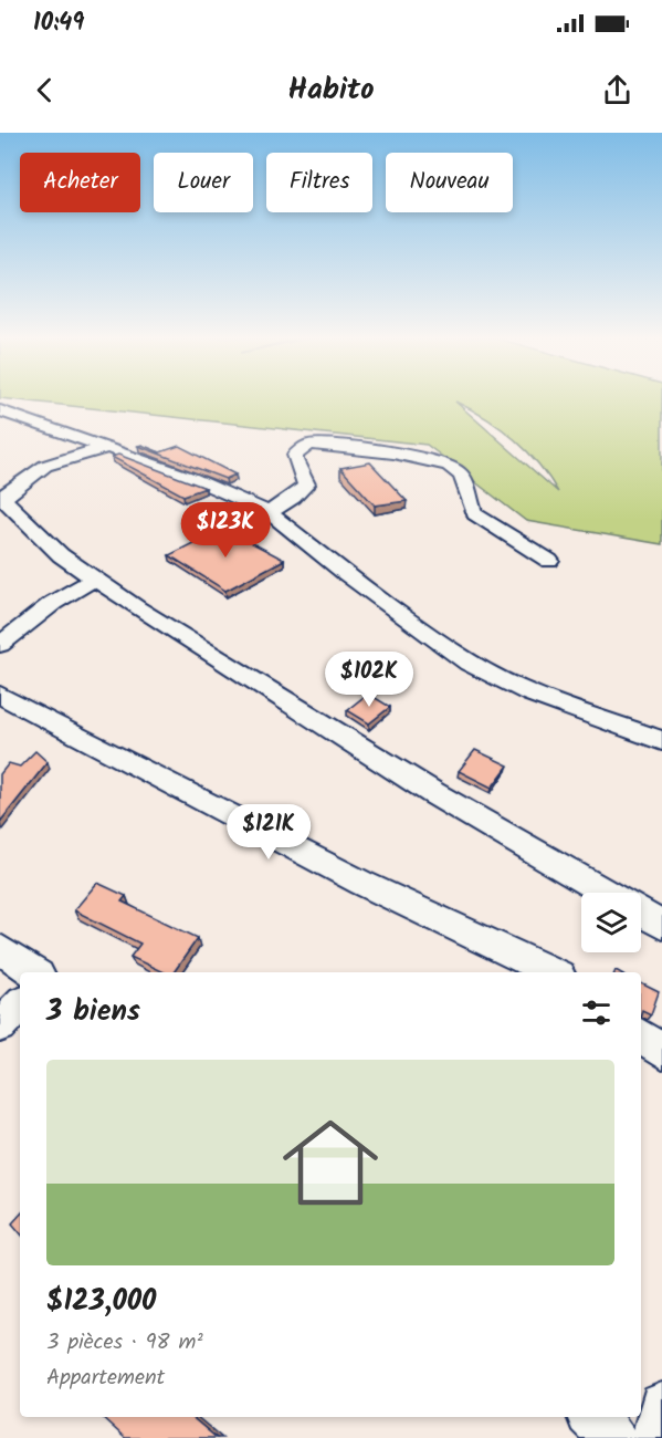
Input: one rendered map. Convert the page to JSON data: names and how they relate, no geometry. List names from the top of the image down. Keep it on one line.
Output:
{"page":{"status":"10:49","header":"Habito","chip":["Acheter","Louer","Filtres","Nouveau"],"price":["$123K","$102K","$121K"],"heading":"3 biens","list":[{"name":"$123,000","note":"3 pièces · 98 m² · Appartement"}]}}
